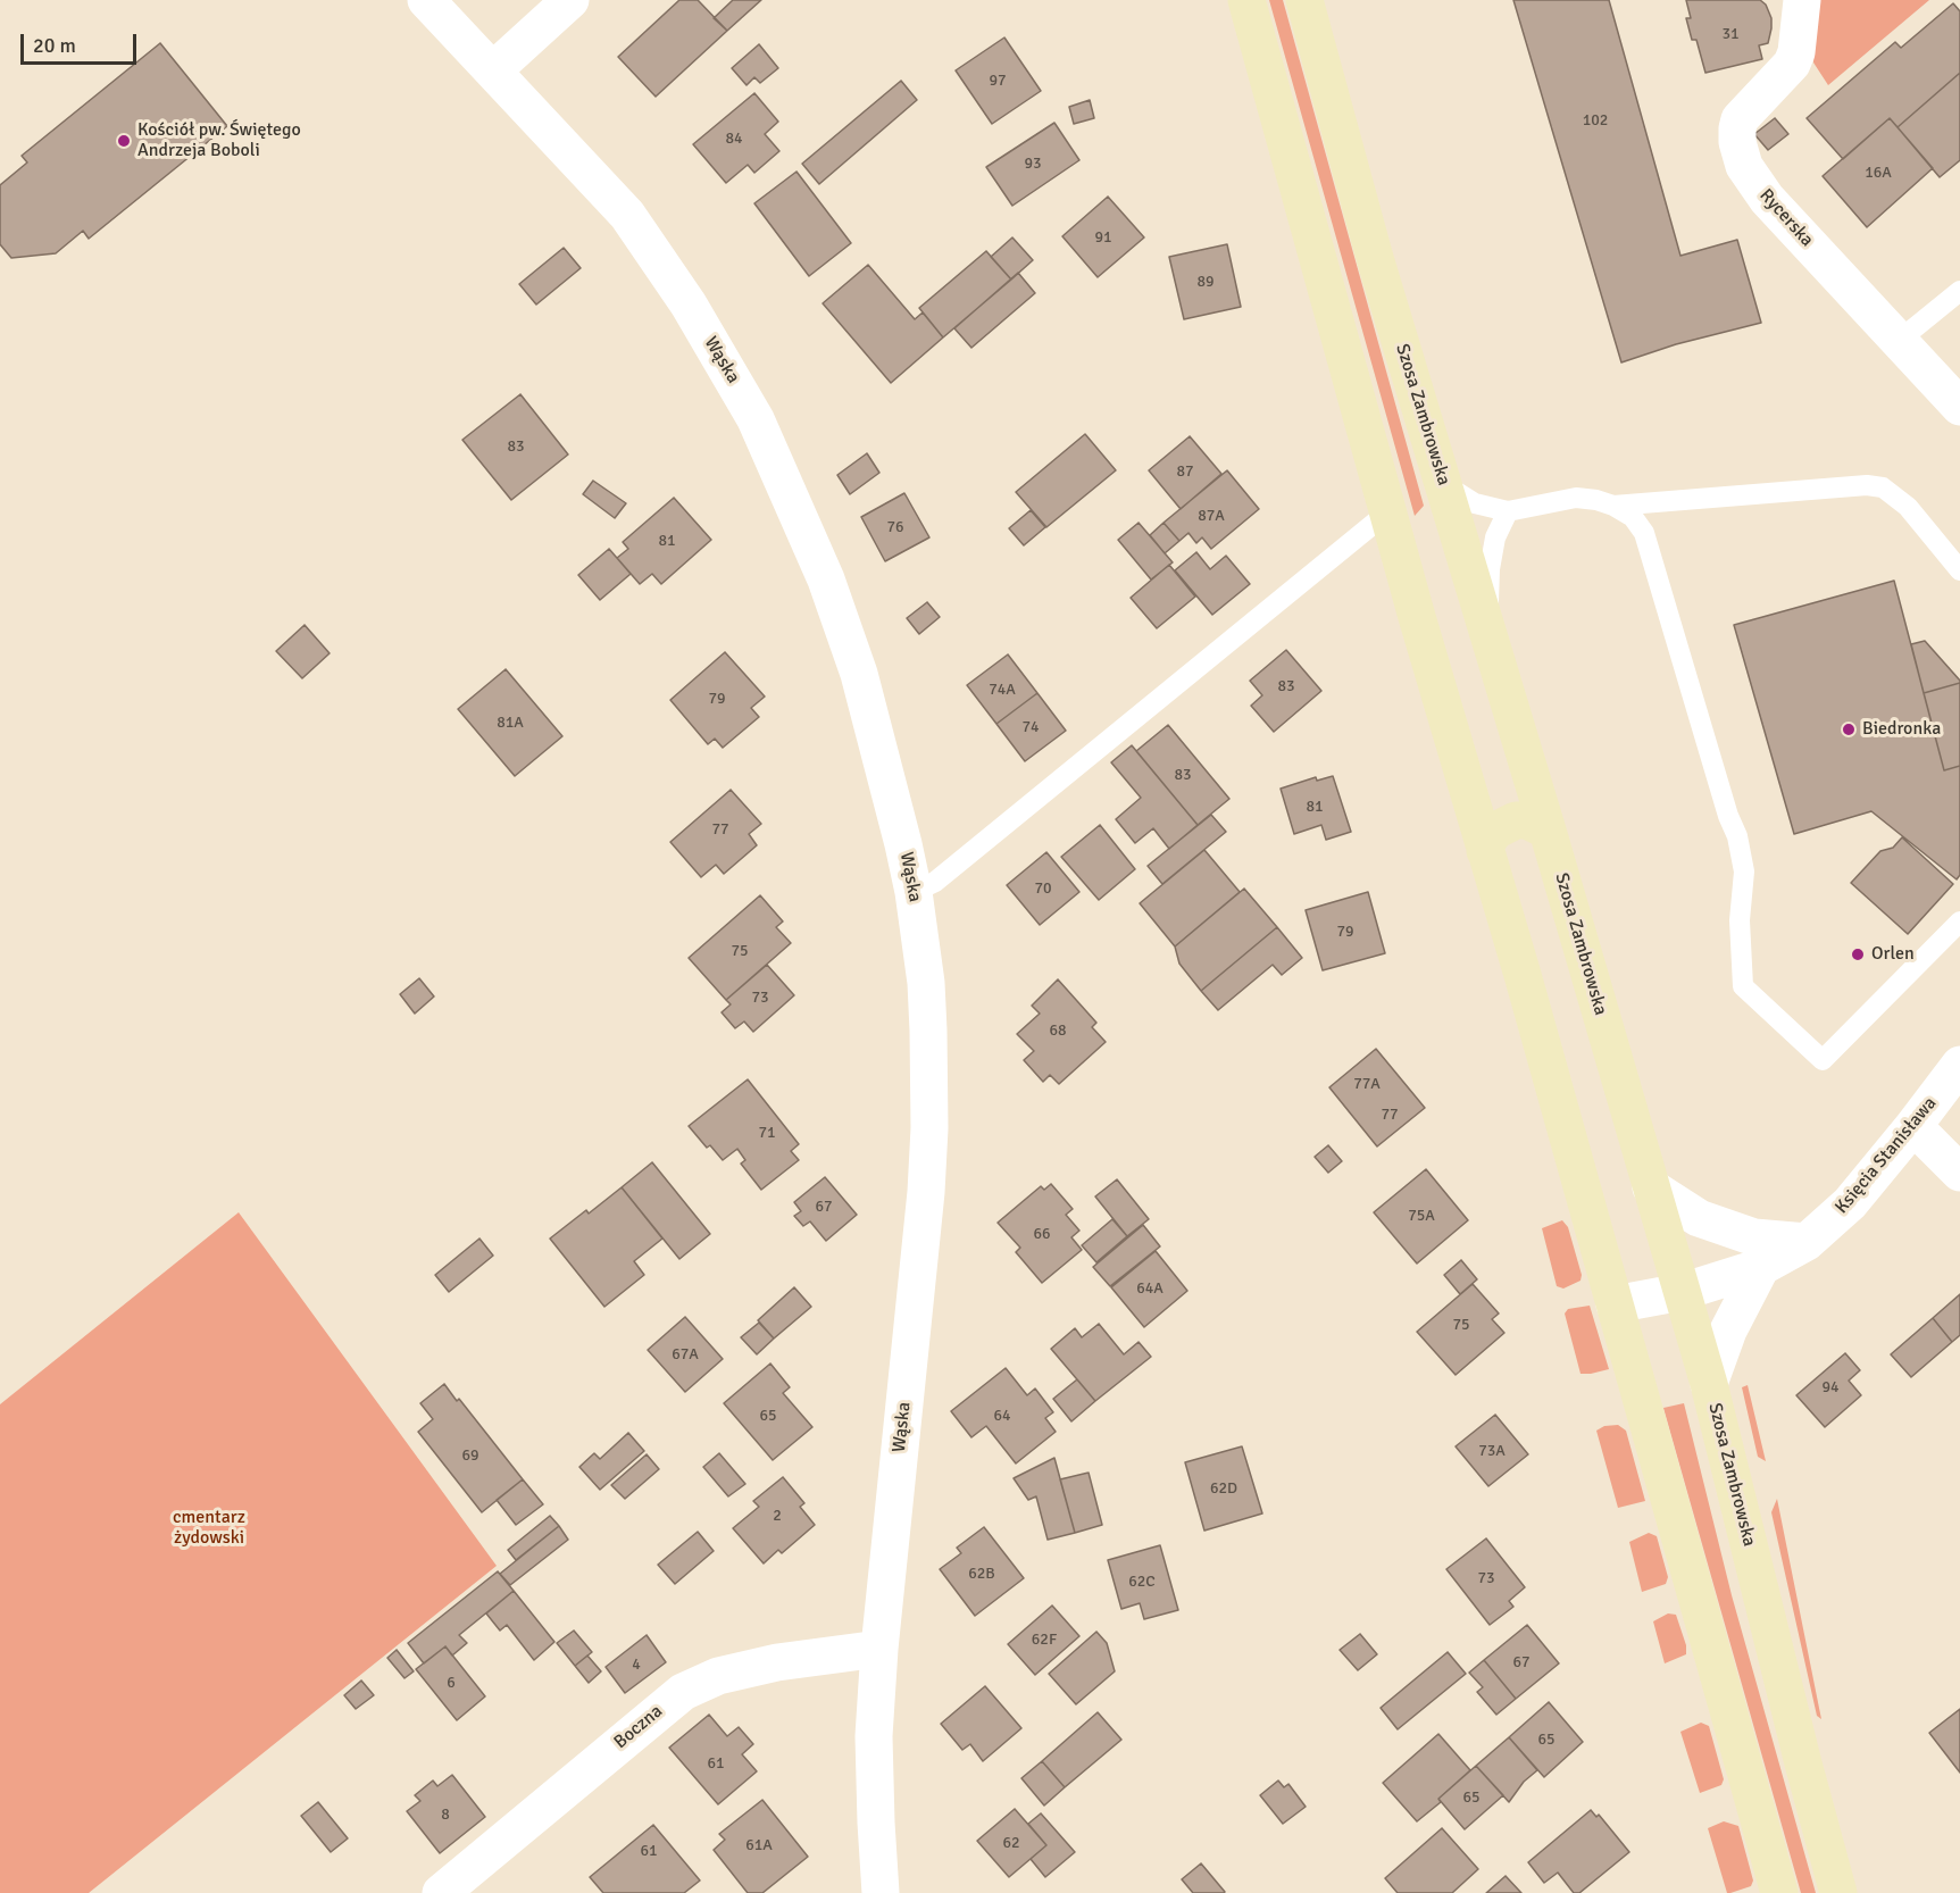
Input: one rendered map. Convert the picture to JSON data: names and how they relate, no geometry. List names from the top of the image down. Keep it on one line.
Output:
{"streets":{"main road":["Szosa Zambrowska"],"street":["Rycerska","Wąska","Księcia Stanisława","Boczna"]},"crossings":[["Wąska","Boczna"],["Szosa Zambrowska","Księcia Stanisława"]],"parks":["cmentarz żydowski"],"places":["Kościół pw. Świętego Andrzeja Boboli","Biedronka","Orlen"],"house_numbers":["31","97","102","84","93","16A","91","89","83","87","87A","76","81","83","74A","79","81A","74","83","81","77","70","79","75","73","68","77A","77","71","67","75A","66","64A","75","67A","94","65","64","73A","69","62D","2","62B","73","62C","62F","67","4","6","65","61","65","8","62","61A","61"],"scale_bar":"20 m"}
